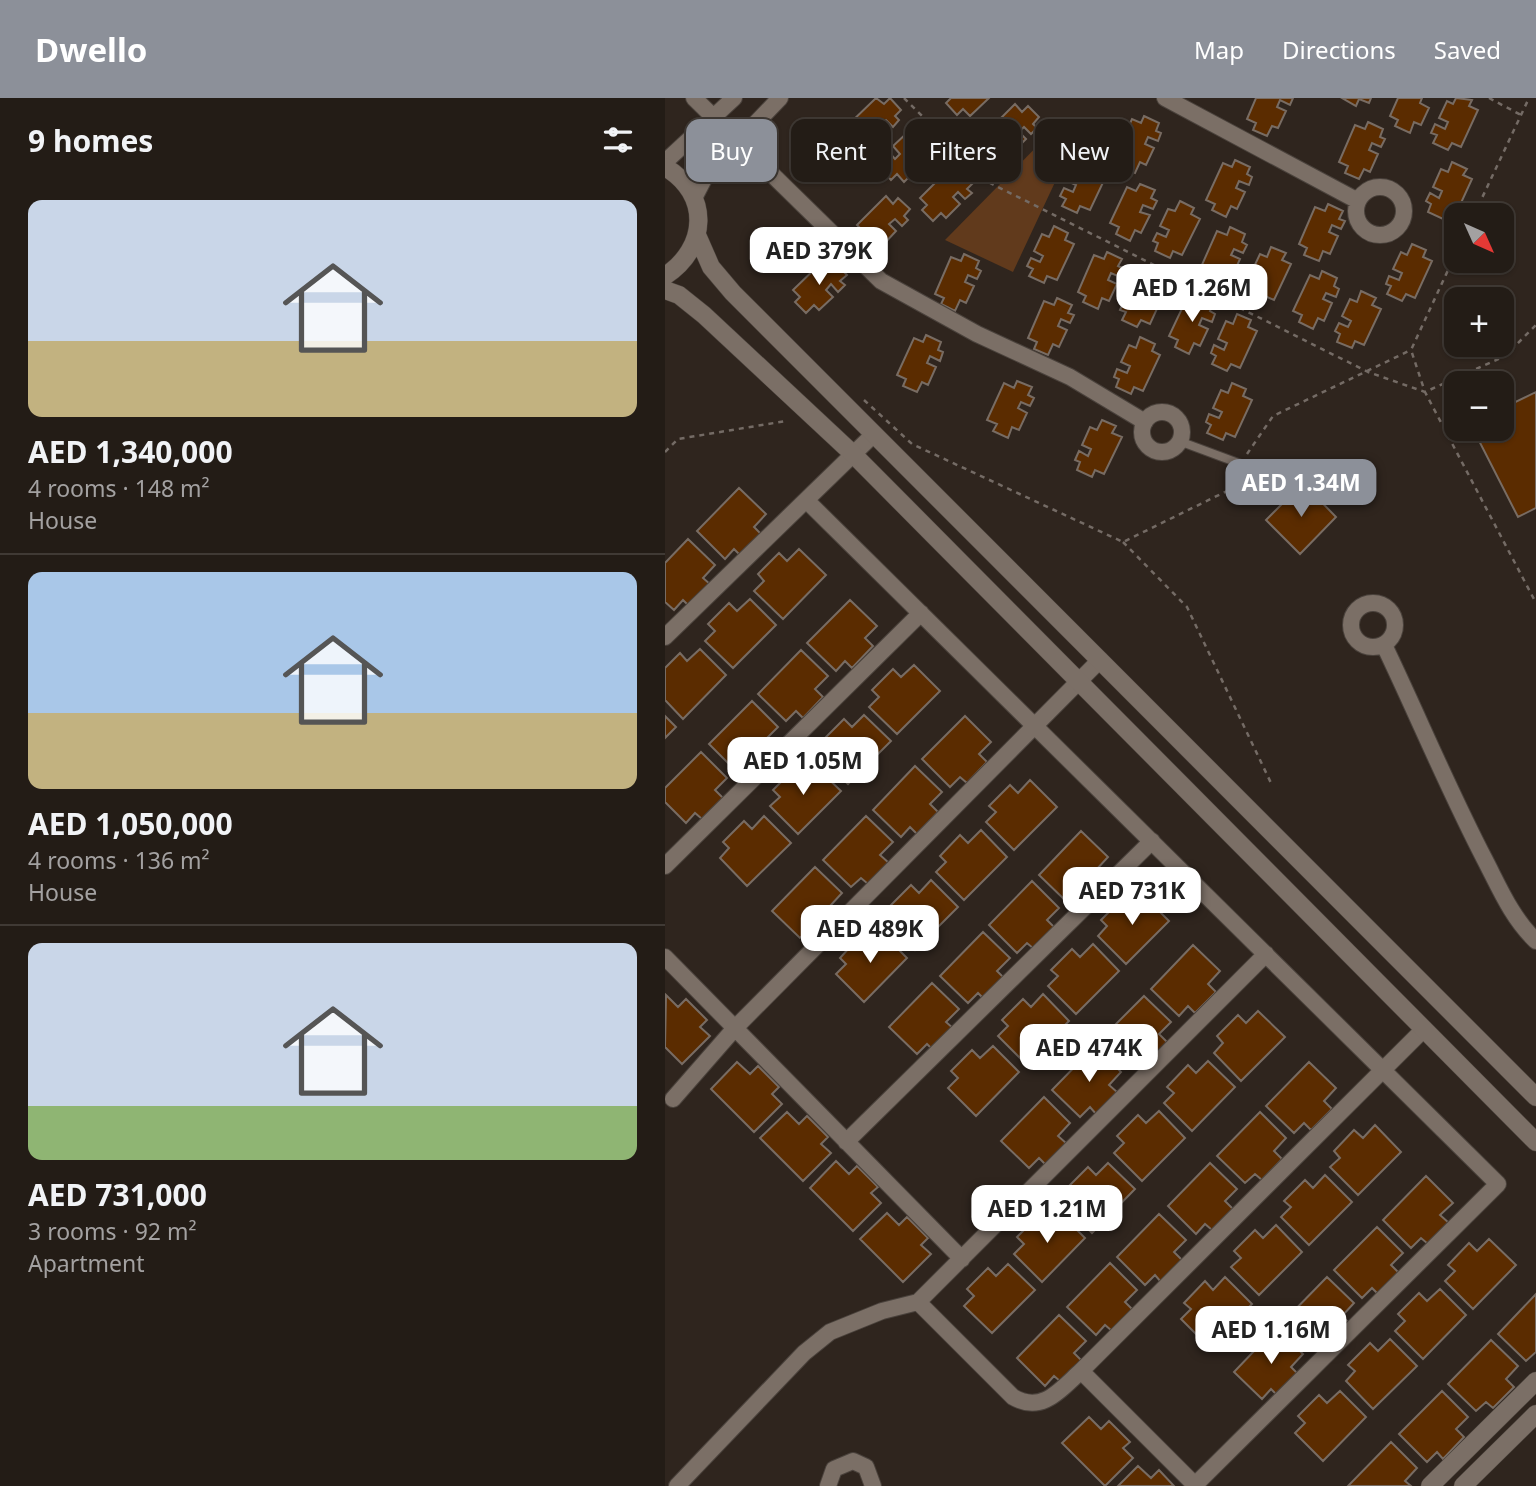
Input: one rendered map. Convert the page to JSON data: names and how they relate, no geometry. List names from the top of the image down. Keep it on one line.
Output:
{"north":"bottom right","page":{"header":"Dwello","nav":["Map","Directions","Saved"],"heading":"9 homes","chip":["Buy","Rent","Filters","New"],"list":[{"name":"AED 1,340,000","note":"4 rooms · 148 m² · House"},{"name":"AED 1,050,000","note":"4 rooms · 136 m² · House"},{"name":"AED 731,000","note":"3 rooms · 92 m² · Apartment"}],"map_buttons":["+","−"],"price":["AED 379K","AED 1.26M","AED 1.34M","AED 1.05M","AED 731K","AED 489K","AED 474K","AED 1.21M","AED 1.16M"]}}
